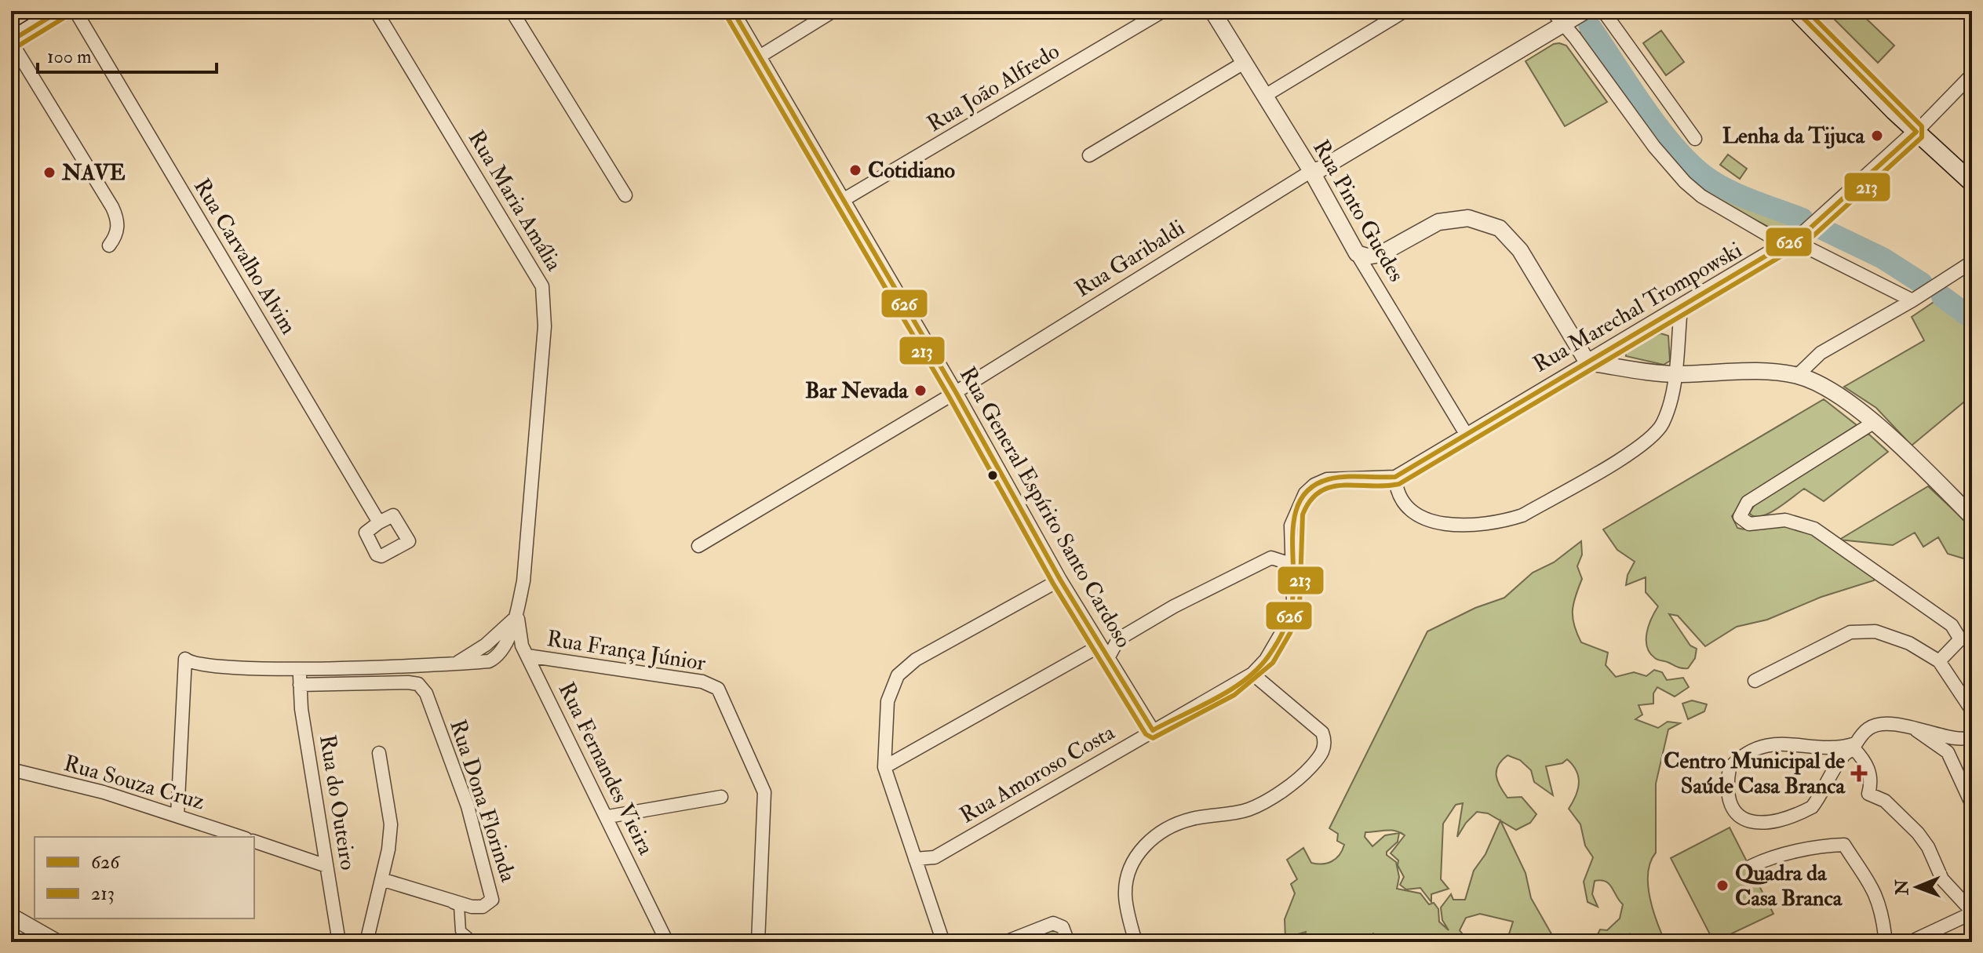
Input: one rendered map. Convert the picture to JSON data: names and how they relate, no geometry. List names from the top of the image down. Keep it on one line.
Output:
{"streets":{"street":["Rua João Alfredo","Rua Maria Amália","Rua Pinto Guedes","Rua Carvalho Alvim","Rua Garibaldi","Rua Marechal Trompowski","Rua General Espírito Santo Cardoso","Rua França Júnior","Rua Fernandes Vieira","Rua Amoroso Costa","Rua Souza Cruz","Rua Dona Florinda","Rua do Outeiro"]},"crossings":[["Rua João Alfredo","Rua General Espírito Santo Cardoso"],["Rua Maria Amália","Rua Fernandes Vieira"],["Rua Pinto Guedes","Rua Garibaldi"],["Rua Pinto Guedes","Rua Marechal Trompowski"],["Rua Garibaldi","Rua General Espírito Santo Cardoso"],["Rua Marechal Trompowski","Rua Amoroso Costa"],["Rua General Espírito Santo Cardoso","Rua Amoroso Costa"],["Rua França Júnior","Rua Fernandes Vieira"],["Rua Dona Florinda","Rua do Outeiro"]],"places":{"other":["Lenha da Tijuca","Cotidiano","NAVE","Bar Nevada","Quadra da Casa Branca"],"health":["Centro Municipal de Saúde Casa Branca"]},"lines":["transit line 626","transit line 213"],"legend":["626","213"],"scale_bar":"100 m","north":"left"}
